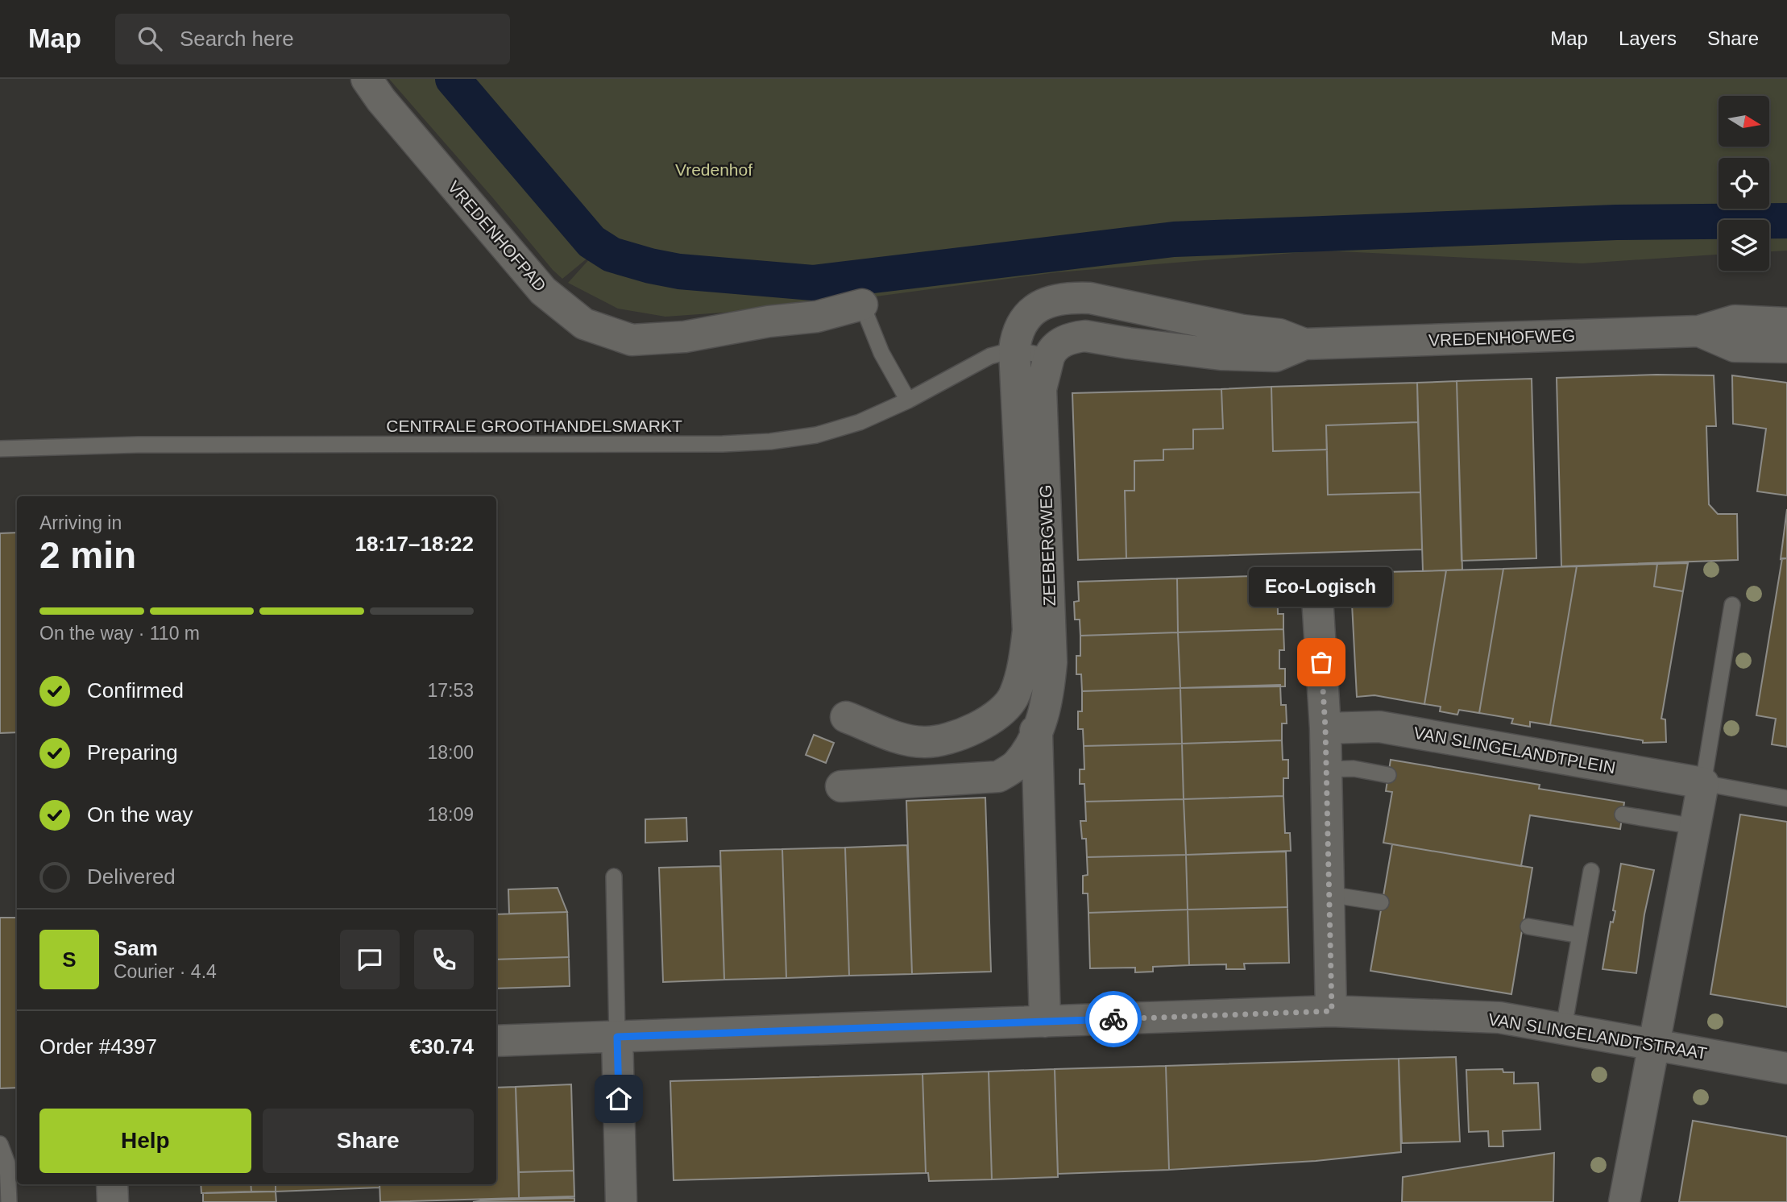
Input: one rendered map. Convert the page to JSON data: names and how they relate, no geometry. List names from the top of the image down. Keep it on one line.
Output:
{"streets":{"street":["VREDENHOFPAD","VREDENHOFWEG","ZEEBERGWEG","VAN SLINGELANDTPLEIN","VAN SLINGELANDTSTRAAT"],"lane":["CENTRALE GROOTHANDELSMARKT"]},"crossings":[["VREDENHOFWEG","CENTRALE GROOTHANDELSMARKT"],["VREDENHOFWEG","ZEEBERGWEG"],["CENTRALE GROOTHANDELSMARKT","ZEEBERGWEG"],["ZEEBERGWEG","VAN SLINGELANDTSTRAAT"]],"parks":["Vredenhof"],"places":["Eco-Logisch"],"north":"right","page":{"header":"Map","search":"Search here","nav":["Map","Layers","Share"],"heading":["2 min","Arriving in","18:17–18:22"],"panel":["Sam","Courier · 4.4","Order #4397","€30.74"],"bubble":"Eco-Logisch","bar":"On the way · 110 m","list":[["Confirmed","17:53"],["Preparing","18:00"],["On the way","18:09"],"Delivered"],"round":"S","buttons":["Help","Share"]}}
